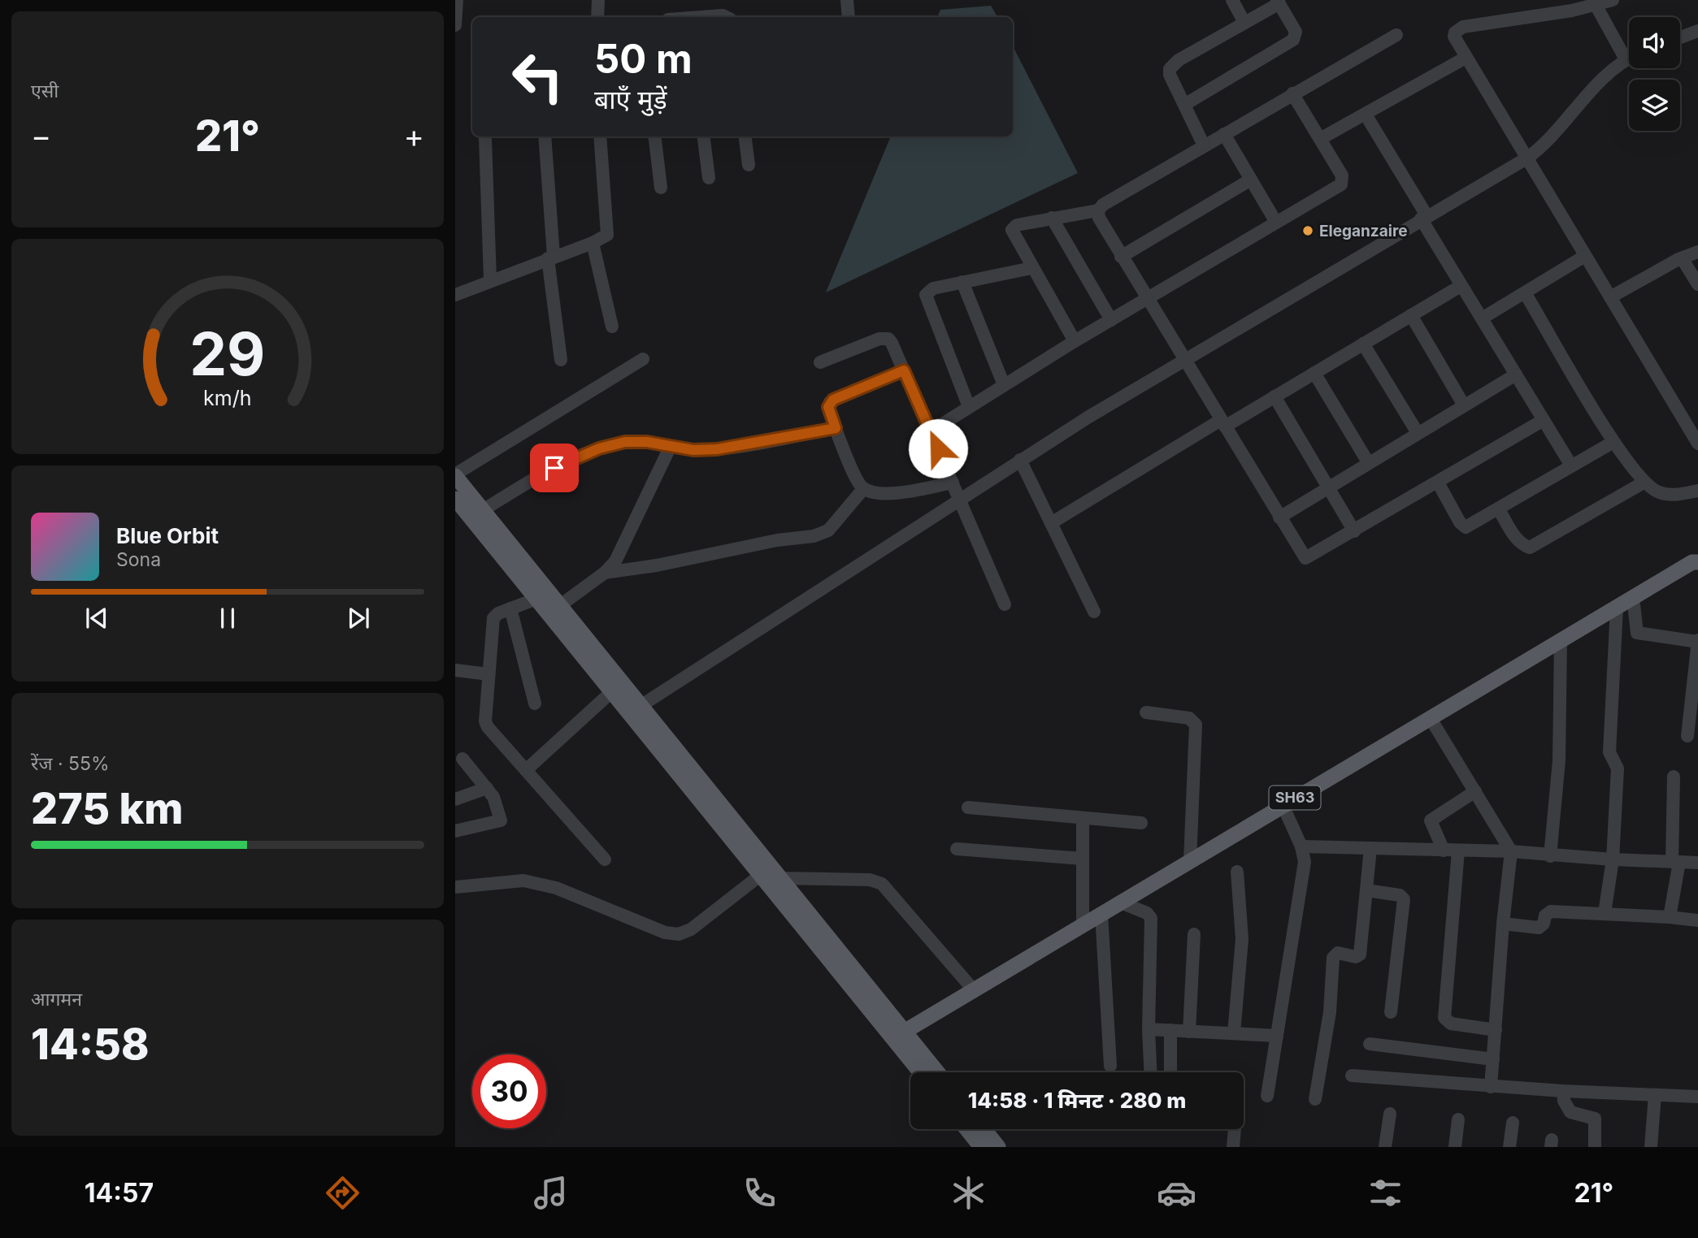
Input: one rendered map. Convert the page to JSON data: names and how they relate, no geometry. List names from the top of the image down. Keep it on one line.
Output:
{"streets":{"main road":["SH63"]},"places":["Eleganzaire"],"page":{"tile":["एसी",["रेंज · 55%","275 km"],["आगमन","14:58"]],"turn":["50 m","बाएँ मुड़ें"],"heat":["−","21°","+"],"song":["Blue Orbit","Sona"],"limit":"30","trip":"14:58 · 1 मिनट · 280 m","tabs":["14:57","21°"],"gauge":["29","km/h"]}}
